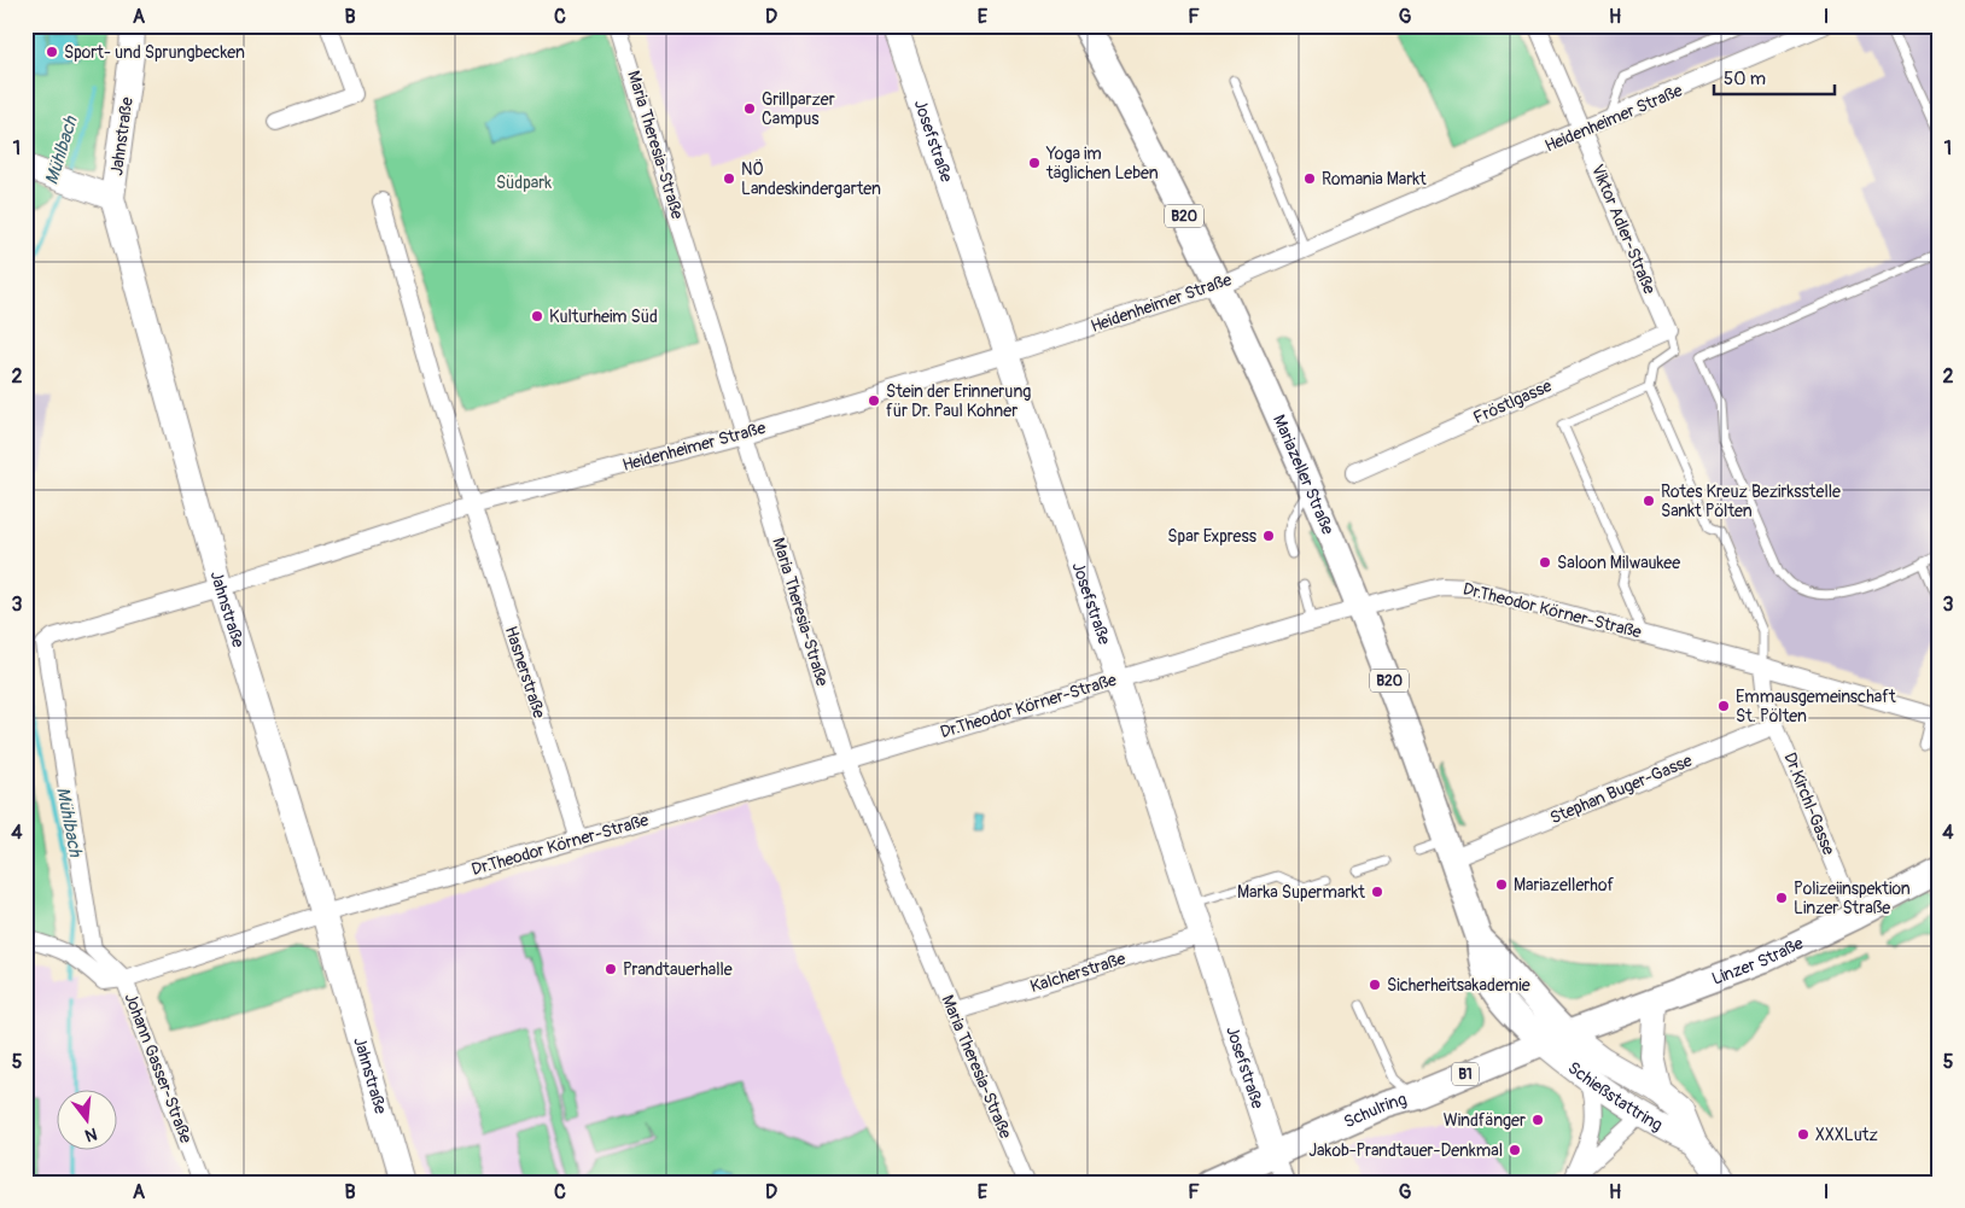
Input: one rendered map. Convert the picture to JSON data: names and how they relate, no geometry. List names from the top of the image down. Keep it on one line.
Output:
{"streets":{"main road":["B20","Mariazeller Straße","Linzer Straße","B1","Schulring"],"street":["Heidenheimer Straße","Jahnstraße","Josefstraße","Maria Theresia-Straße","Viktor Adler-Straße","Fröstlgasse","Dr.Theodor Körner-Straße","Hasnerstraße","Stephan Buger-Gasse","Dr.Kirchl-Gasse","Kalcherstraße","Johann Gasser-Straße","Schießstattring"]},"crossings":[["Heidenheimer Straße","Jahnstraße"],["Heidenheimer Straße","Josefstraße"],["Heidenheimer Straße","Maria Theresia-Straße"],["Heidenheimer Straße","Viktor Adler-Straße"],["Heidenheimer Straße","Mariazeller Straße"],["Heidenheimer Straße","Hasnerstraße"],["Heidenheimer Straße","Johann Gasser-Straße"],["Jahnstraße","Dr.Theodor Körner-Straße"],["Josefstraße","Dr.Theodor Körner-Straße"],["Josefstraße","Kalcherstraße"],["Josefstraße","Schulring"],["Maria Theresia-Straße","Dr.Theodor Körner-Straße"],["Maria Theresia-Straße","Kalcherstraße"],["Viktor Adler-Straße","Fröstlgasse"],["Mariazeller Straße","Dr.Theodor Körner-Straße"],["Mariazeller Straße","Stephan Buger-Gasse"],["Mariazeller Straße","Linzer Straße"],["Mariazeller Straße","Schießstattring"],["Mariazeller Straße","Schulring"],["Dr.Theodor Körner-Straße","Hasnerstraße"],["Dr.Theodor Körner-Straße","Dr.Kirchl-Gasse"],["Dr.Theodor Körner-Straße","Johann Gasser-Straße"],["Stephan Buger-Gasse","Dr.Kirchl-Gasse"],["Dr.Kirchl-Gasse","Linzer Straße"],["Linzer Straße","Schießstattring"],["Linzer Straße","Schulring"],["Schießstattring","Schulring"]],"water":["Mühlbach"],"parks":["Südpark"],"places":["Sport- und Sprungbecken","Grillparzer Campus","Yoga im täglichen Leben","NÖ Landeskindergarten","Romania Markt","Kulturheim Süd","Stein der Erinnerung für Dr. Paul Kohner","Rotes Kreuz Bezirksstelle Sankt Pölten","Spar Express","Saloon Milwaukee","Emmausgemeinschaft St. Pölten","Mariazellerhof","Marka Supermarkt","Polizeiinspektion Linzer Straße","Prandtauerhalle","Sicherheitsakademie","Windfänger","XXXLutz","Jakob-Prandtauer-Denkmal"],"scale_bar":"50 m","north":"bottom","grid":{"columns":["A","B","C","D","E","F","G","H","I"],"rows":["1","2","3","4","5"]}}
